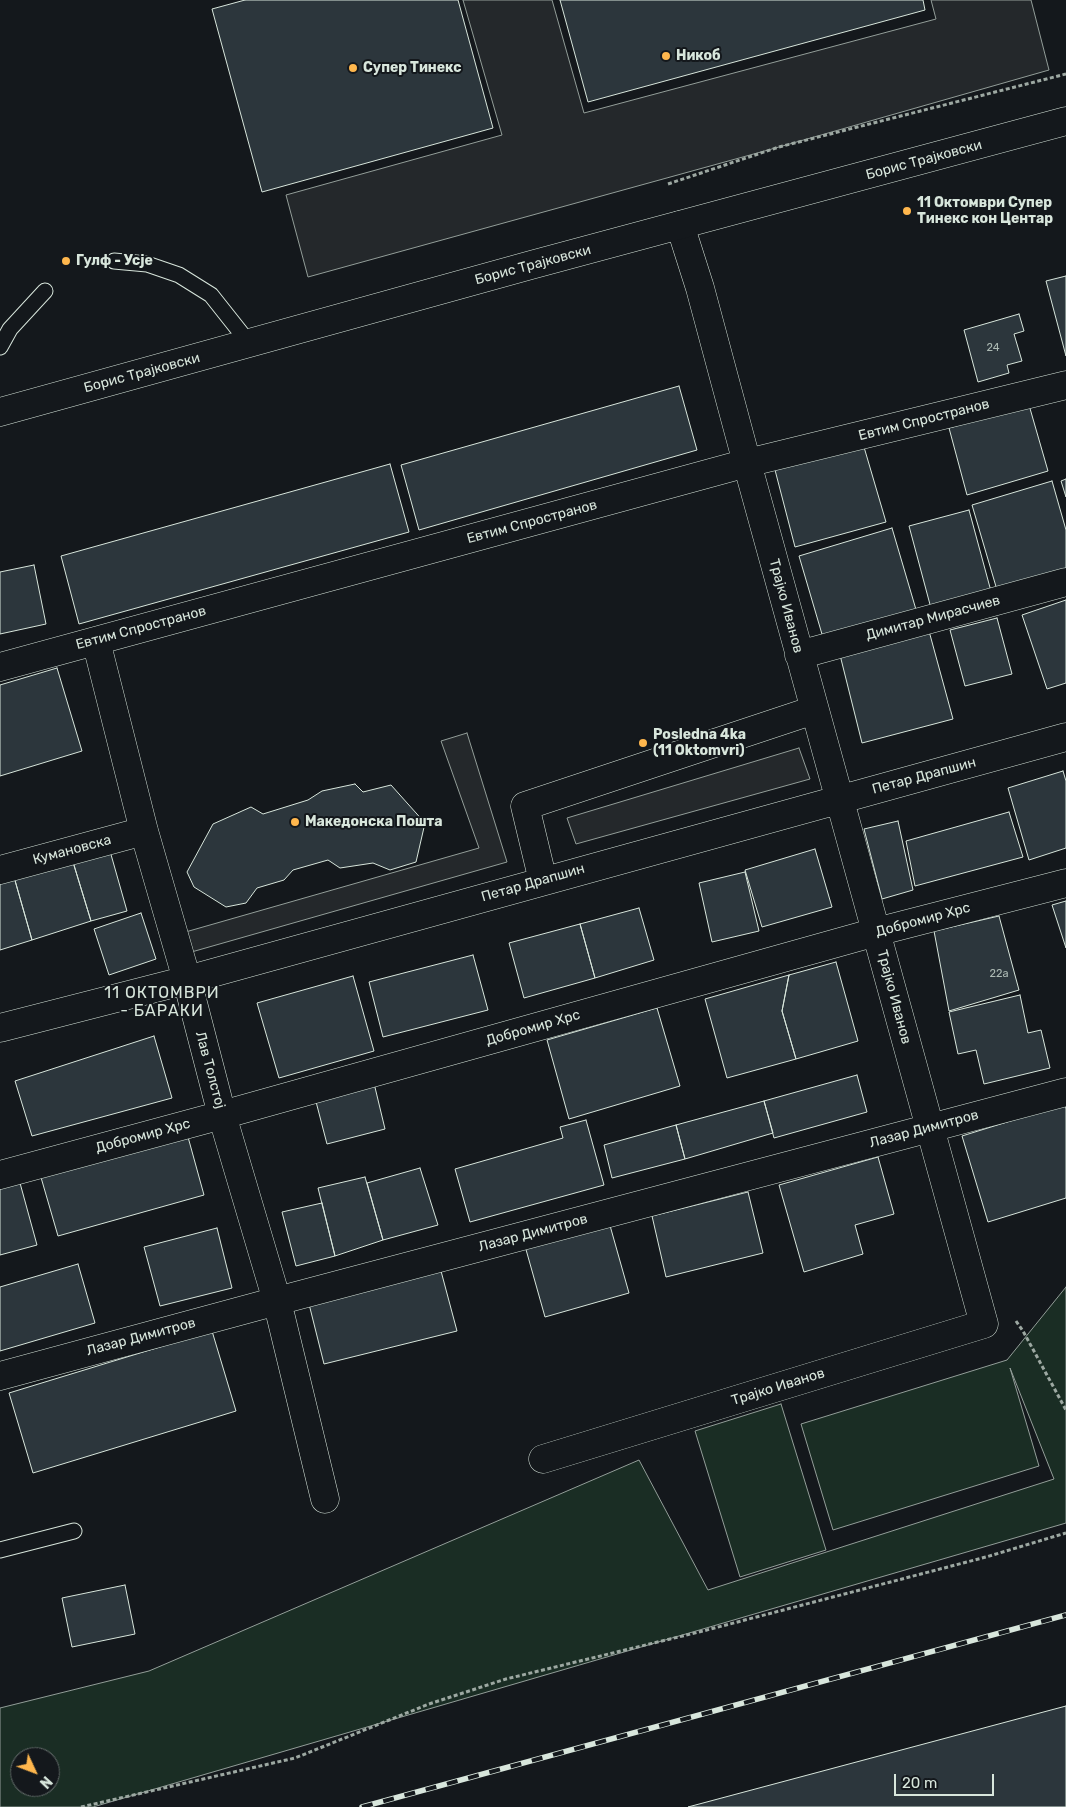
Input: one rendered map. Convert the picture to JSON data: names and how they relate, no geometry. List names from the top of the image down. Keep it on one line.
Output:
{"streets":{"street":["Борис Трајковски","Евтим Спространов","Трајко Иванов","Димитар Мирасчиев","Петар Драпшин","Кумановска","Добромир Хрс","Лав Толстој","Лазар Димитров"]},"crossings":[["Борис Трајковски","Трајко Иванов"],["Евтим Спространов","Трајко Иванов"],["Евтим Спространов","Лав Толстој"],["Трајко Иванов","Димитар Мирасчиев"],["Трајко Иванов","Петар Драпшин"],["Трајко Иванов","Добромир Хрс"],["Трајко Иванов","Лазар Димитров"],["Петар Драпшин","Лав Толстој"],["Кумановска","Лав Толстој"],["Добромир Хрс","Лав Толстој"],["Лав Толстој","Лазар Димитров"]],"districts":["11 ОКТОМВРИ - БАРАКИ"],"places":["Никоб","Супер Тинекс","11 Октомври Супер Тинекс кон Центар","Гулф - Усје","Posledna 4ka (11 Oktomvri)","Македонска Пошта"],"house_numbers":["24","22a"],"scale_bar":"20 m","north":"bottom right"}
